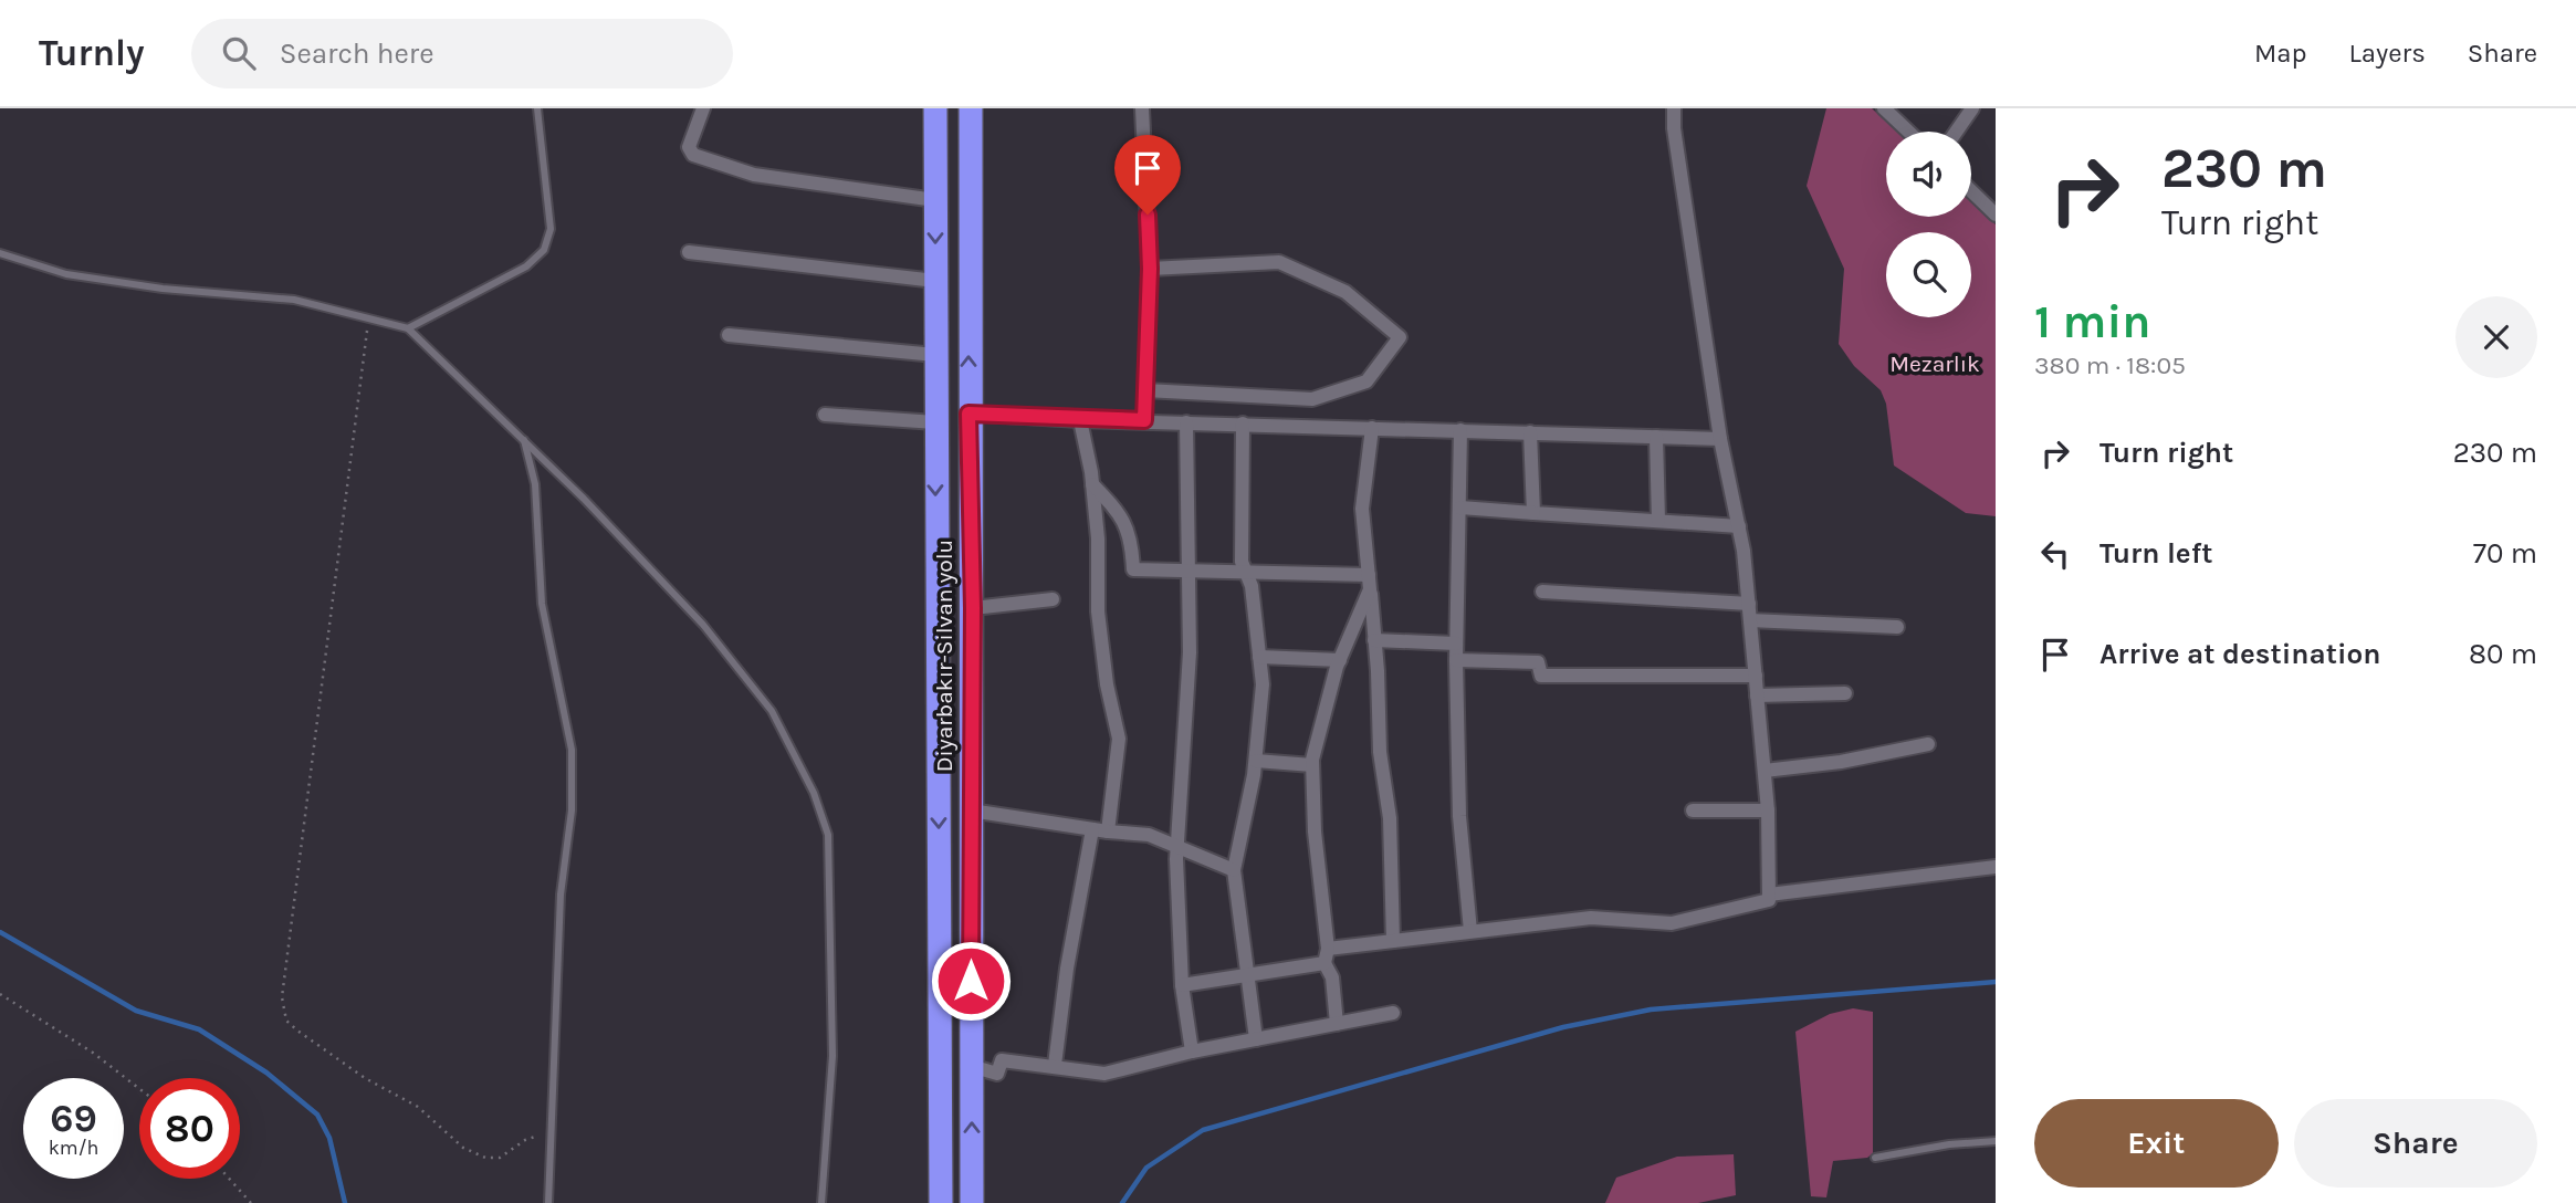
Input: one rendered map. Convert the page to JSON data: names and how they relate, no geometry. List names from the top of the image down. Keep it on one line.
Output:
{"streets":{"highway":["Diyarbakır-Silvan yolu"]},"parks":["Mezarlık"],"page":{"header":"Turnly","search":"Search here","nav":["Map","Layers","Share"],"turn":["230 m","Turn right"],"heading":["1 min","380 m · 18:05"],"list":[{"name":"Turn right","value":"230 m"},{"name":"Turn left","value":"70 m"},{"name":"Arrive at destination","value":"80 m"}],"speed":"69 km/h","limit":"80","buttons":["Exit","Share"]}}
